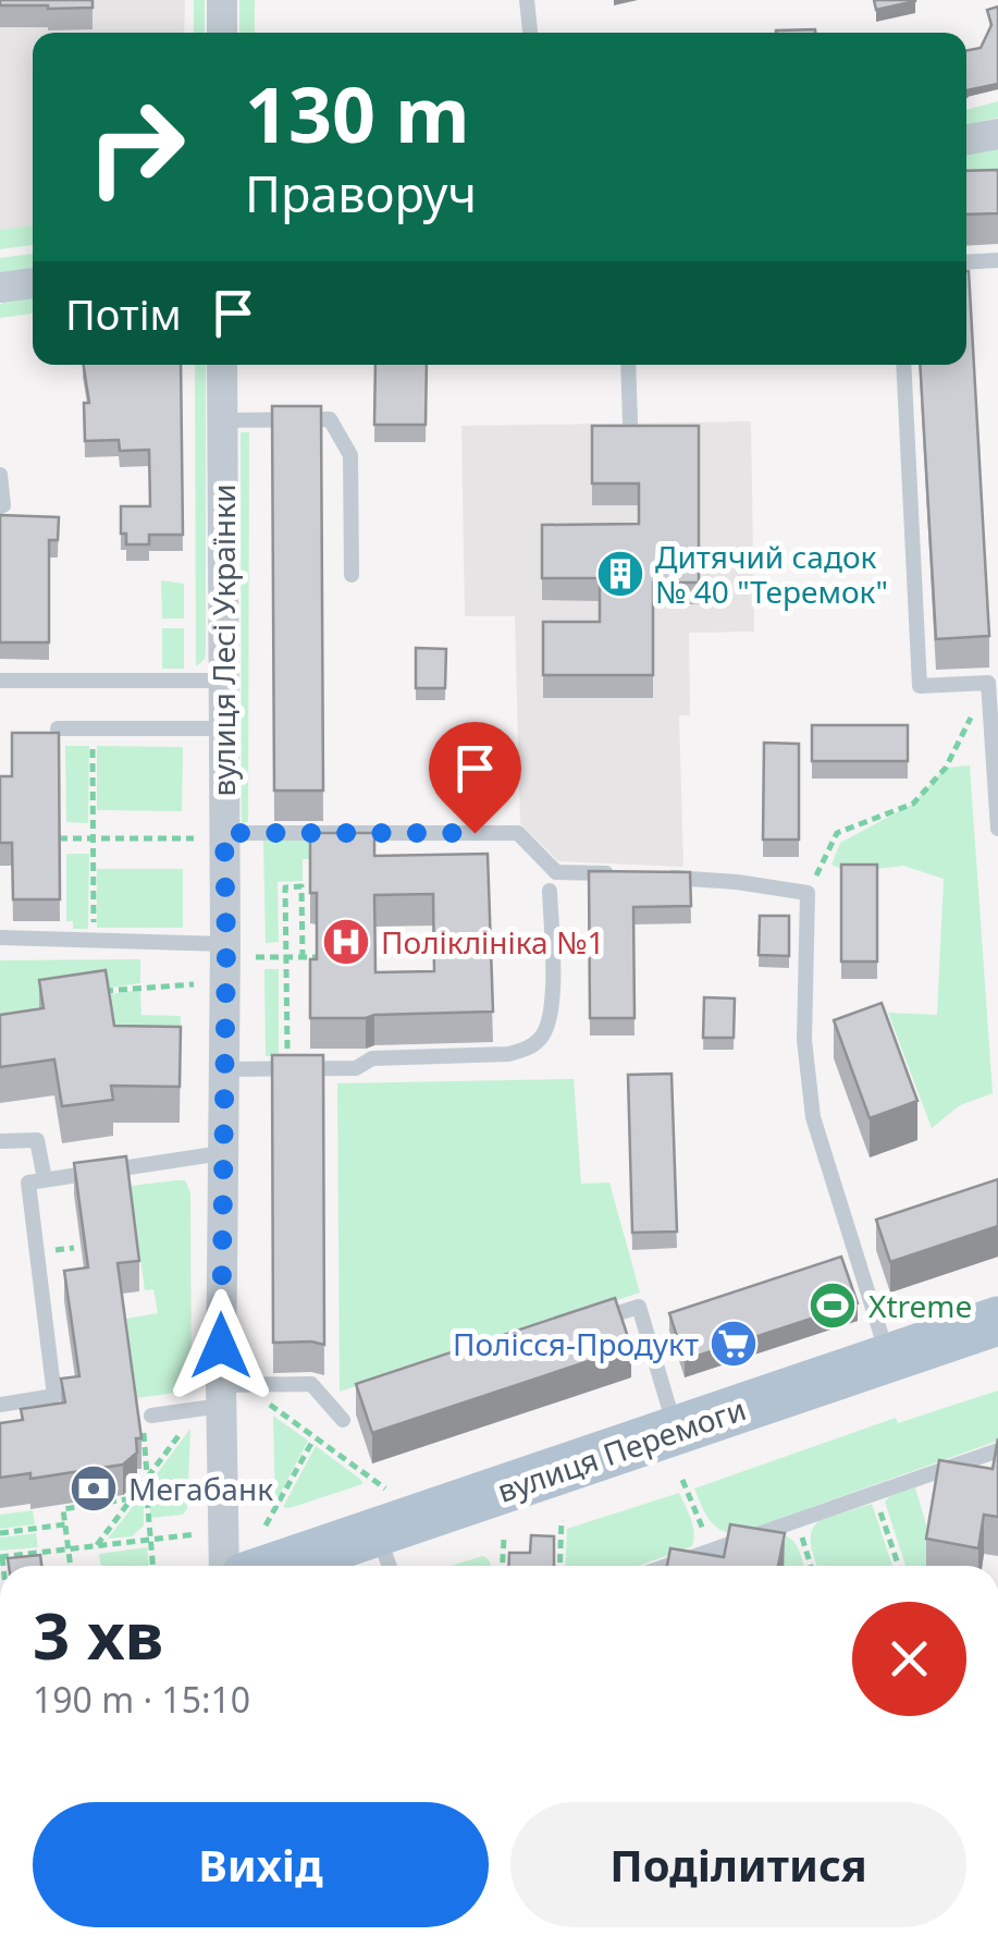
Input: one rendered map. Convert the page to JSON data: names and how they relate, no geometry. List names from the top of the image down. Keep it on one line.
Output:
{"streets":{"main road":["вулиця Перемоги"],"street":["вулиця Лесі Українки"]},"places":{"building":["Дитячий садок № 40 \"Теремок\""],"hospital":["Поліклініка №1"],"sports":["Xtreme"],"supermarket":["Полісся-Продукт"],"bank":["Мегабанк"]},"page":{"turn":["130 m","Праворуч"],"then":"Потім","heading":["3 хв","190 m · 15:10"],"buttons":["Вихід","Поділитися"]}}
